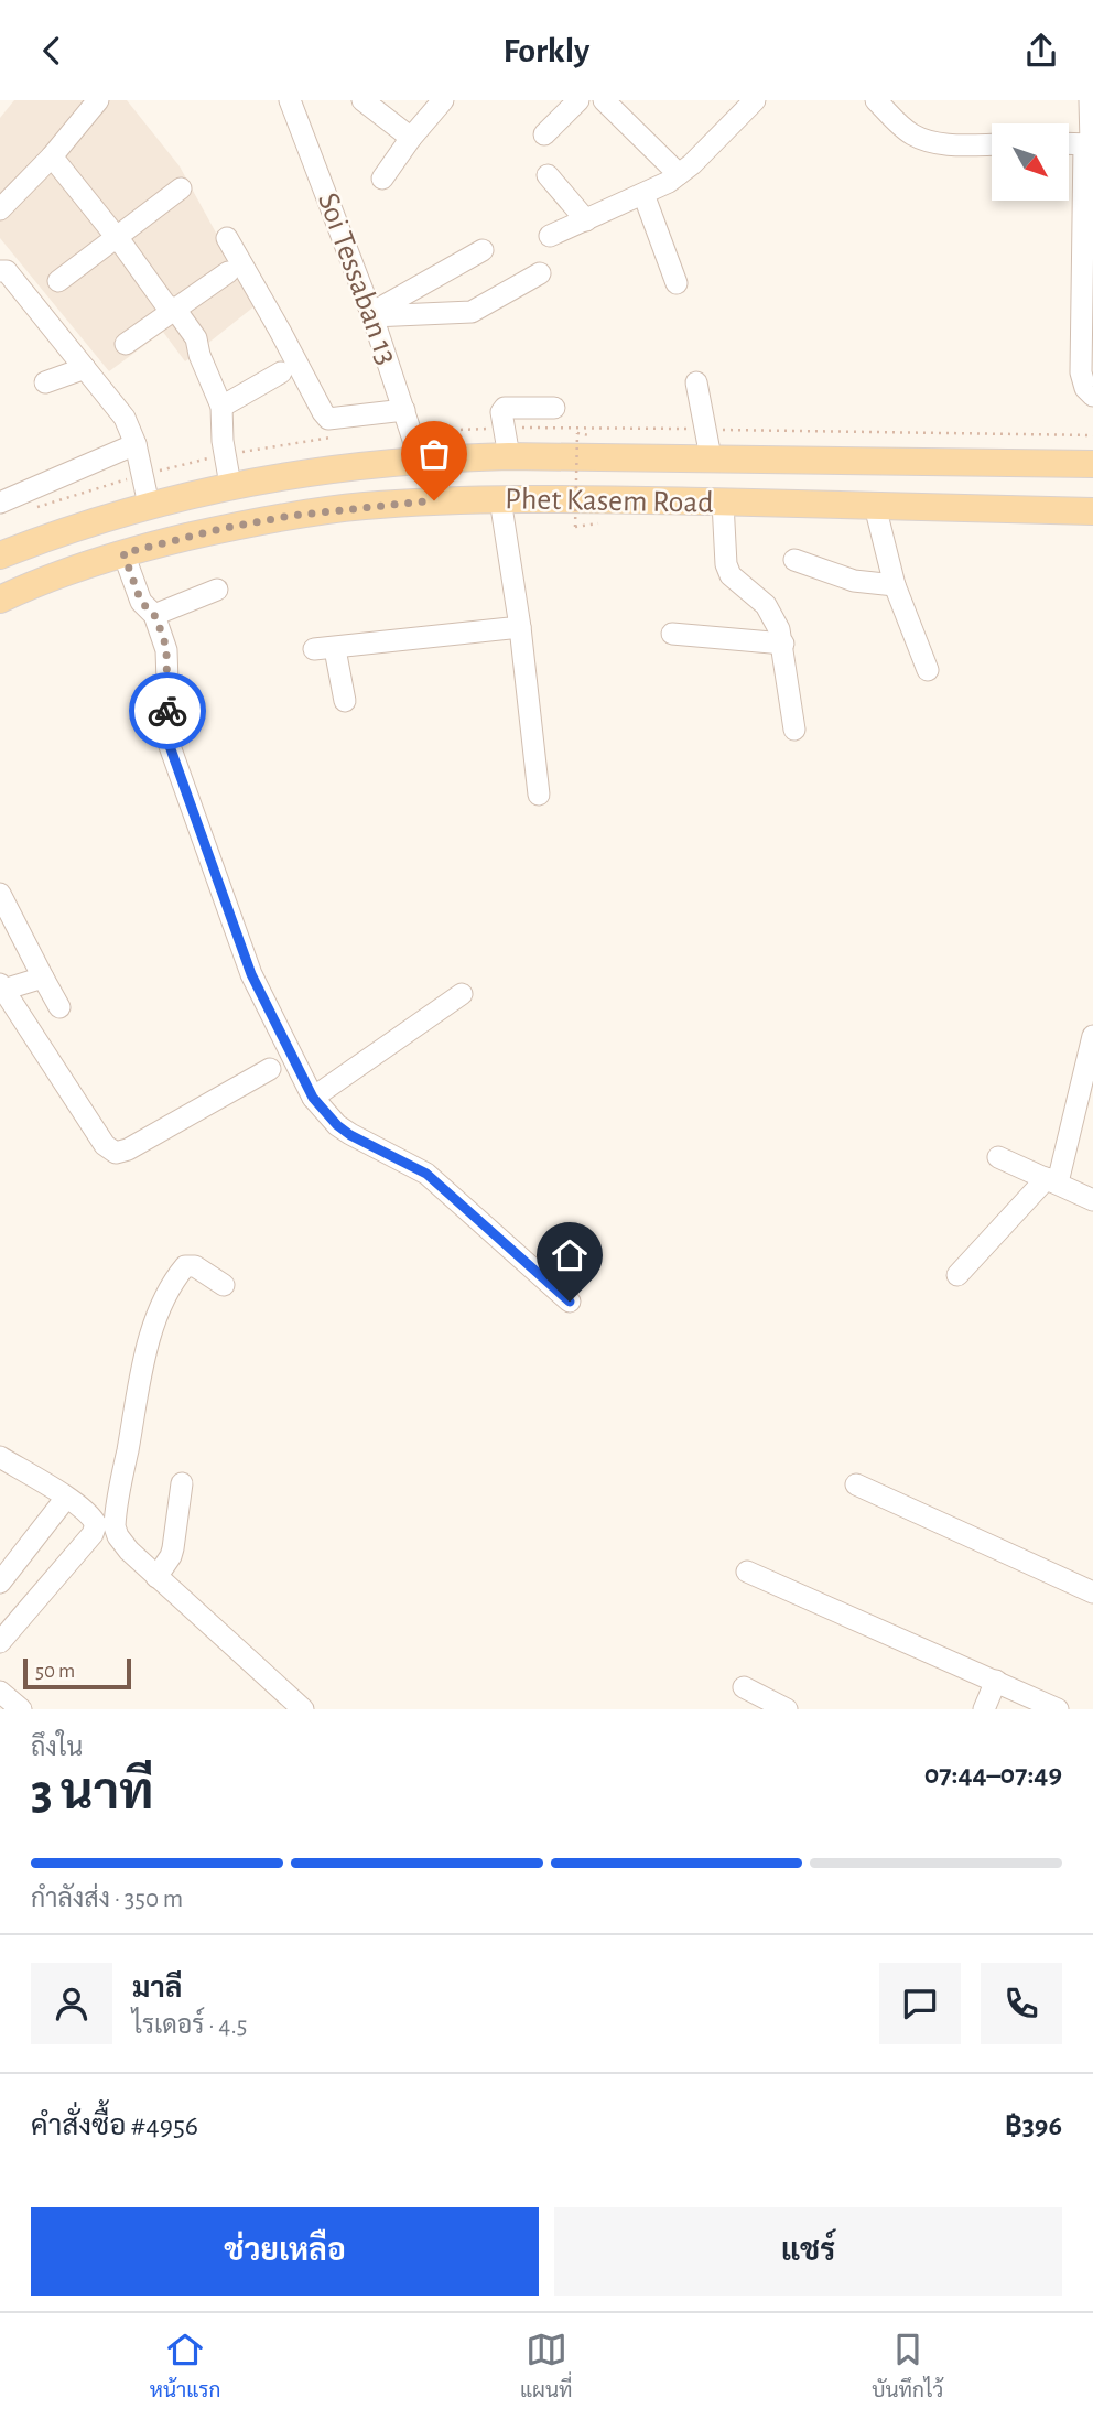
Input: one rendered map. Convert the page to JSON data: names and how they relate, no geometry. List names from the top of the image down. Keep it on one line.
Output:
{"streets":{"main road":["Phet Kasem Road"],"street":["Soi Tessaban 13"]},"crossings":[["Soi Tessaban 13","Phet Kasem Road"]],"scale_bar":"50 m","north":"bottom right","page":{"header":"Forkly","scale":"50 m","heading":["3 นาที","ถึงใน","07:44–07:49"],"panel":["มาลี","ไรเดอร์ · 4.5","คำสั่งซื้อ #4956","฿396"],"bar":"กำลังส่ง · 350 m","buttons":["ช่วยเหลือ","แชร์"],"tabs":["หน้าแรก","แผนที่","บันทึกไว้"]}}
